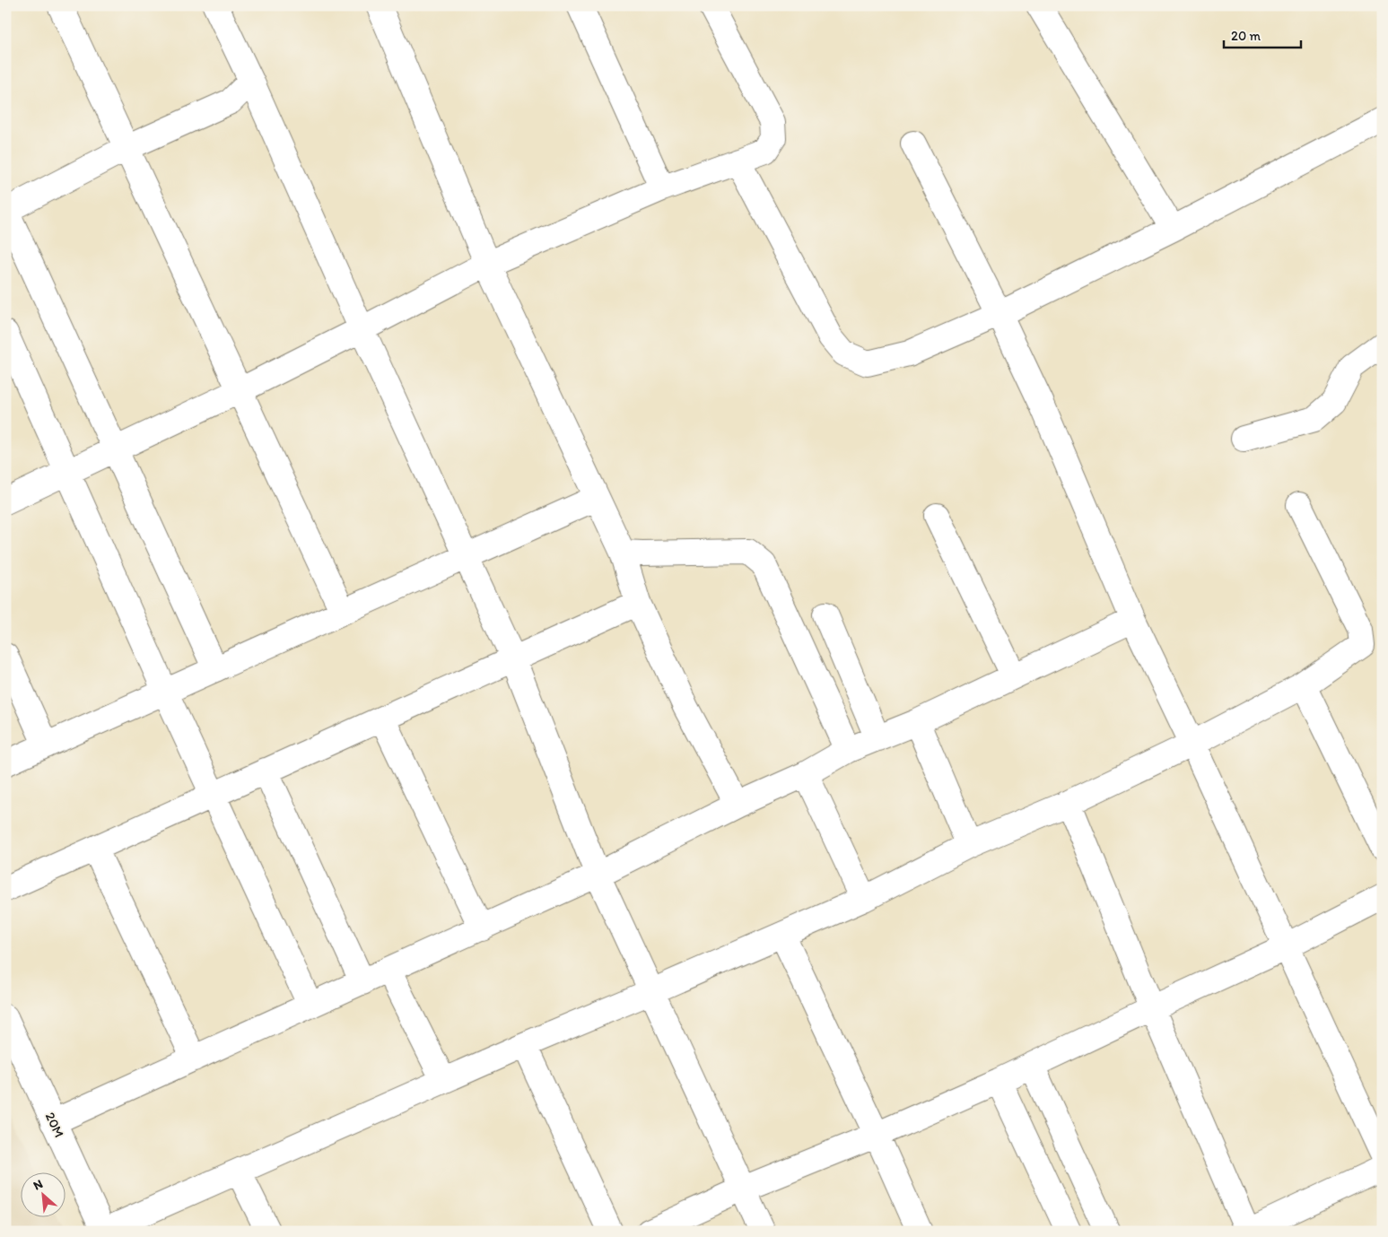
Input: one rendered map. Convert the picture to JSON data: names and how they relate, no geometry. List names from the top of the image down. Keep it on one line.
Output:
{"streets":{"street":["20M"]},"scale_bar":"20 m","north":"top left"}
